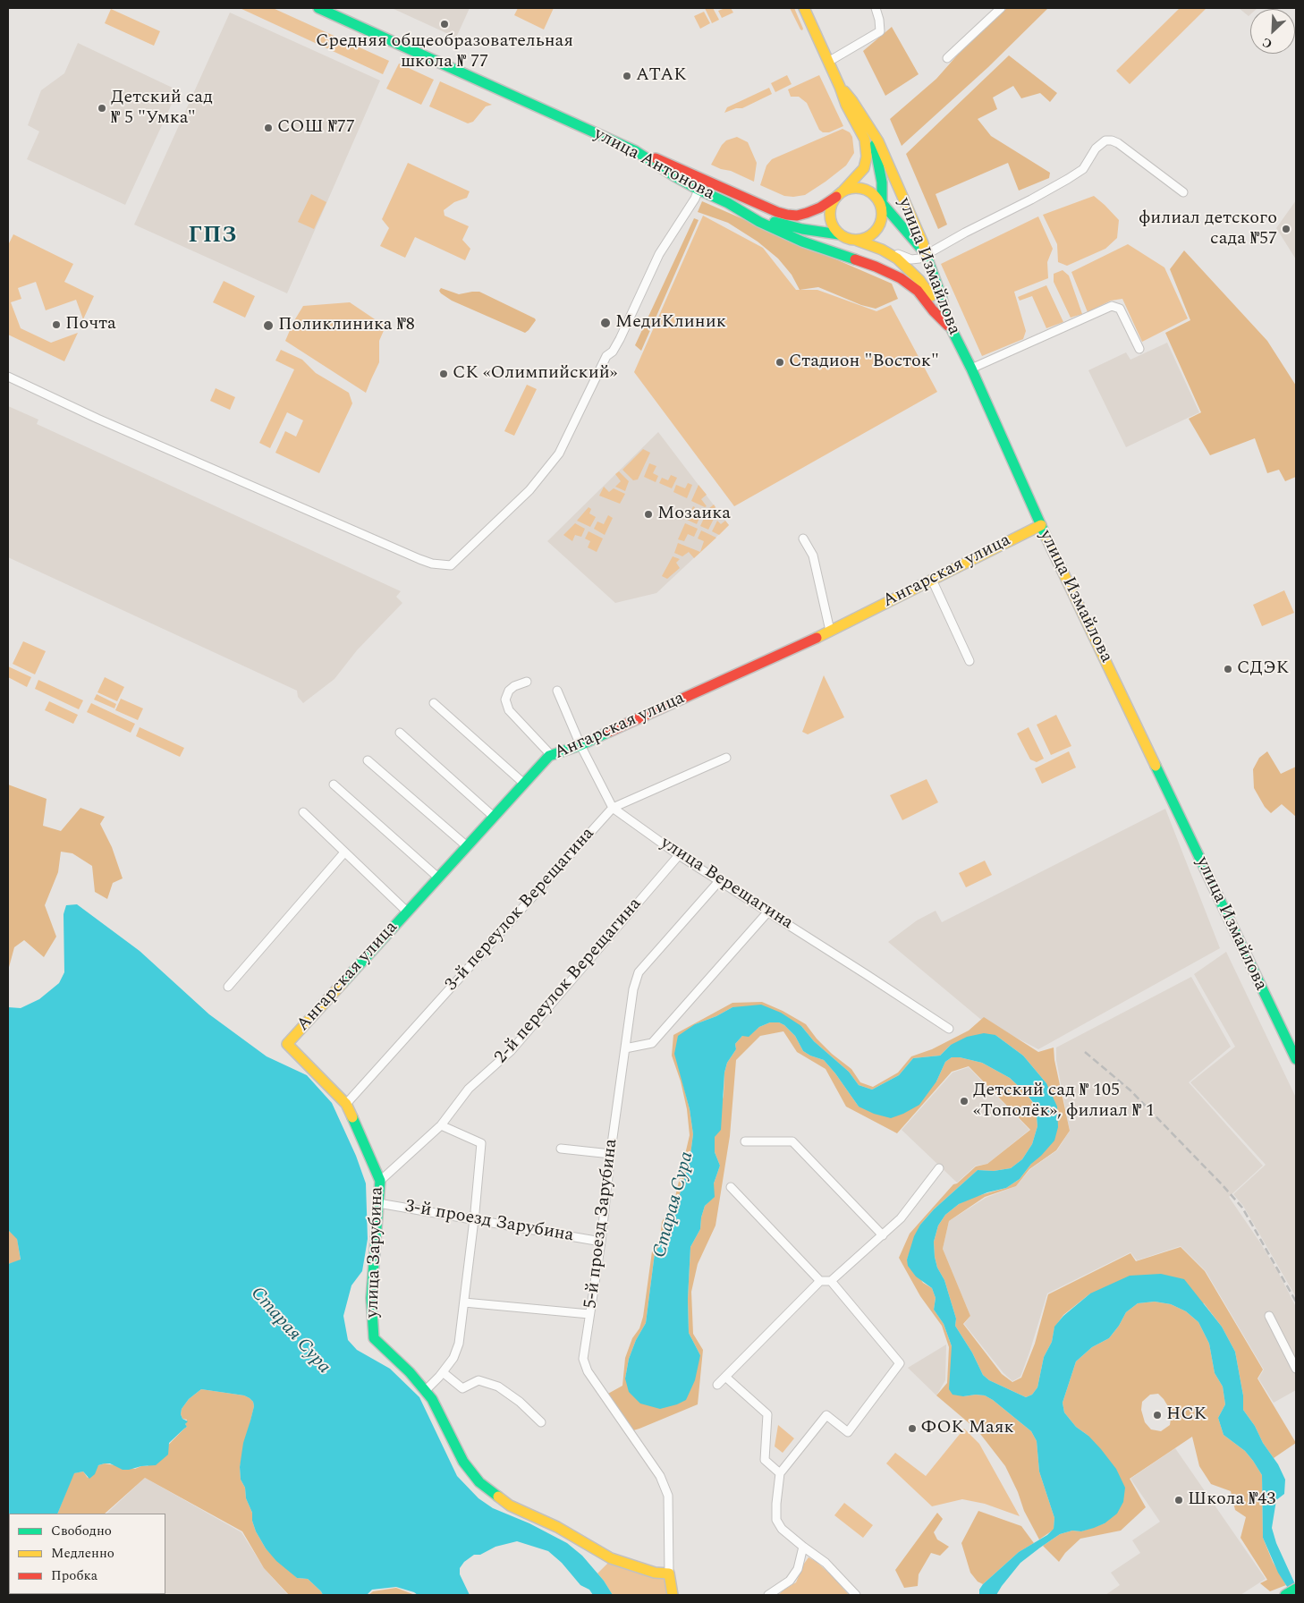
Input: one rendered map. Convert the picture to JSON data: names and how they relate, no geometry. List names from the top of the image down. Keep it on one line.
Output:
{"streets":{"main road":["улица Антонова","улица Измайлова","Ангарская улица","улица Зарубина"],"street":["улица Верещагина","3-й переулок Верещагина","2-й переулок Верещагина","3-й проезд Зарубина","5-й проезд Зарубина"]},"crossings":[["улица Антонова","улица Измайлова"],["улица Измайлова","Ангарская улица"],["Ангарская улица","улица Верещагина"],["Ангарская улица","улица Зарубина"],["улица Верещагина","3-й переулок Верещагина"],["улица Верещагина","2-й переулок Верещагина"],["улица Верещагина","5-й проезд Зарубина"],["3-й переулок Верещагина","улица Зарубина"],["2-й переулок Верещагина","улица Зарубина"],["3-й проезд Зарубина","5-й проезд Зарубина"],["3-й проезд Зарубина","улица Зарубина"],["5-й проезд Зарубина","улица Зарубина"]],"districts":["ГПЗ"],"water":["Старая Сура"],"places":["Средняя общеобразовательная школа № 77","АТАК","Детский сад № 5 \"Умка\"","СОШ №77","филиал детского сада №57","МедиКлиник","Почта","Поликлиника №8","Стадион \"Восток\"","СК «Олимпийский»","Мозаика","СДЭК","Детский сад № 105 «Тополёк», филиал № 1","НСК","ФОК Маяк","Школа №43"],"legend":["Свободно","Медленно","Пробка"],"north":"bottom left"}
